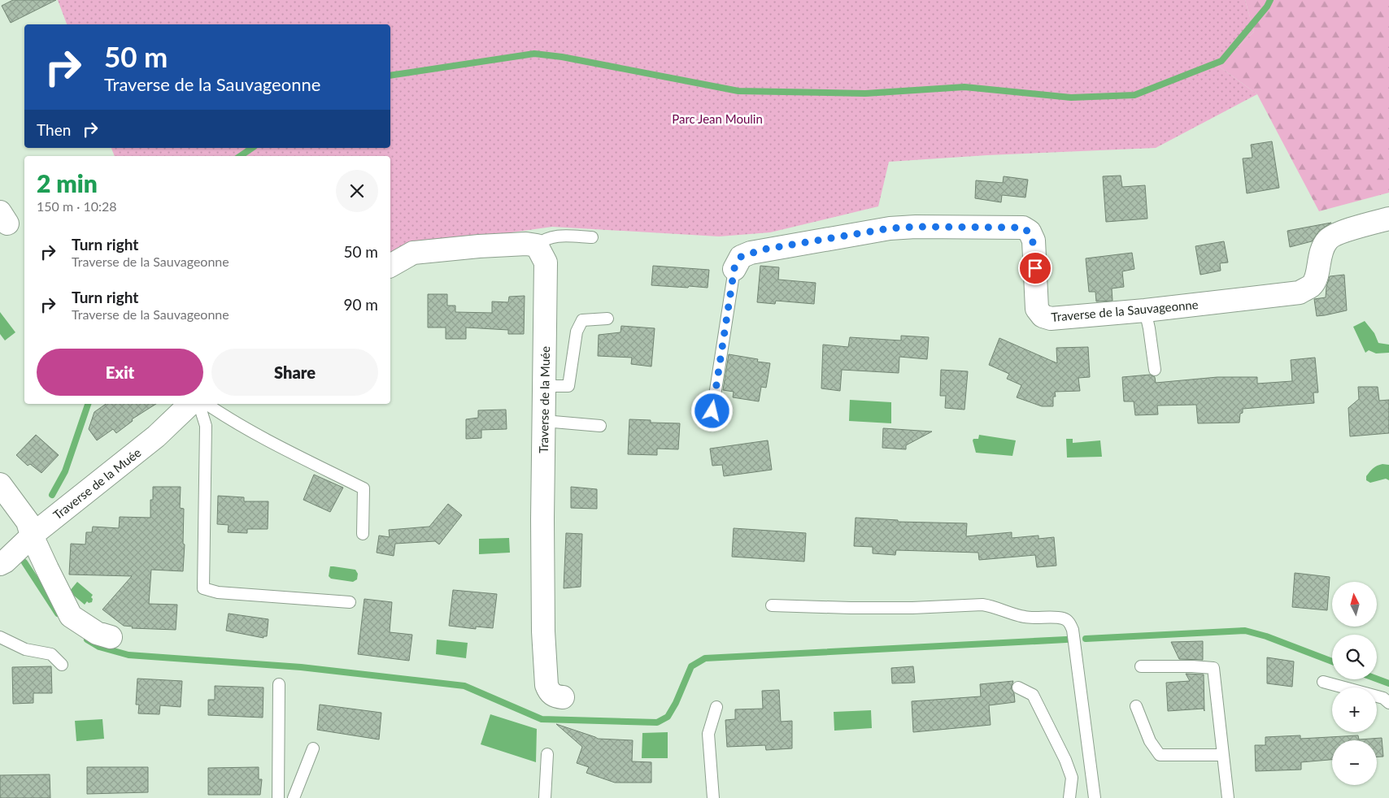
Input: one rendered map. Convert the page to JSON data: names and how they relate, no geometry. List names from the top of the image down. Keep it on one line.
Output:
{"streets":{"street":["Traverse de la Sauvageonne","Traverse de la Muée"]},"parks":["Parc Jean Moulin"],"north":"top","page":{"turn":["50 m","Traverse de la Sauvageonne"],"then":"Then","heading":["2 min","150 m · 10:28"],"list":[{"name":"Turn right","note":"Traverse de la Sauvageonne","value":"50 m"},{"name":"Turn right","note":"Traverse de la Sauvageonne","value":"90 m"}],"buttons":["Exit","Share"],"map_buttons":["+","−"]}}
